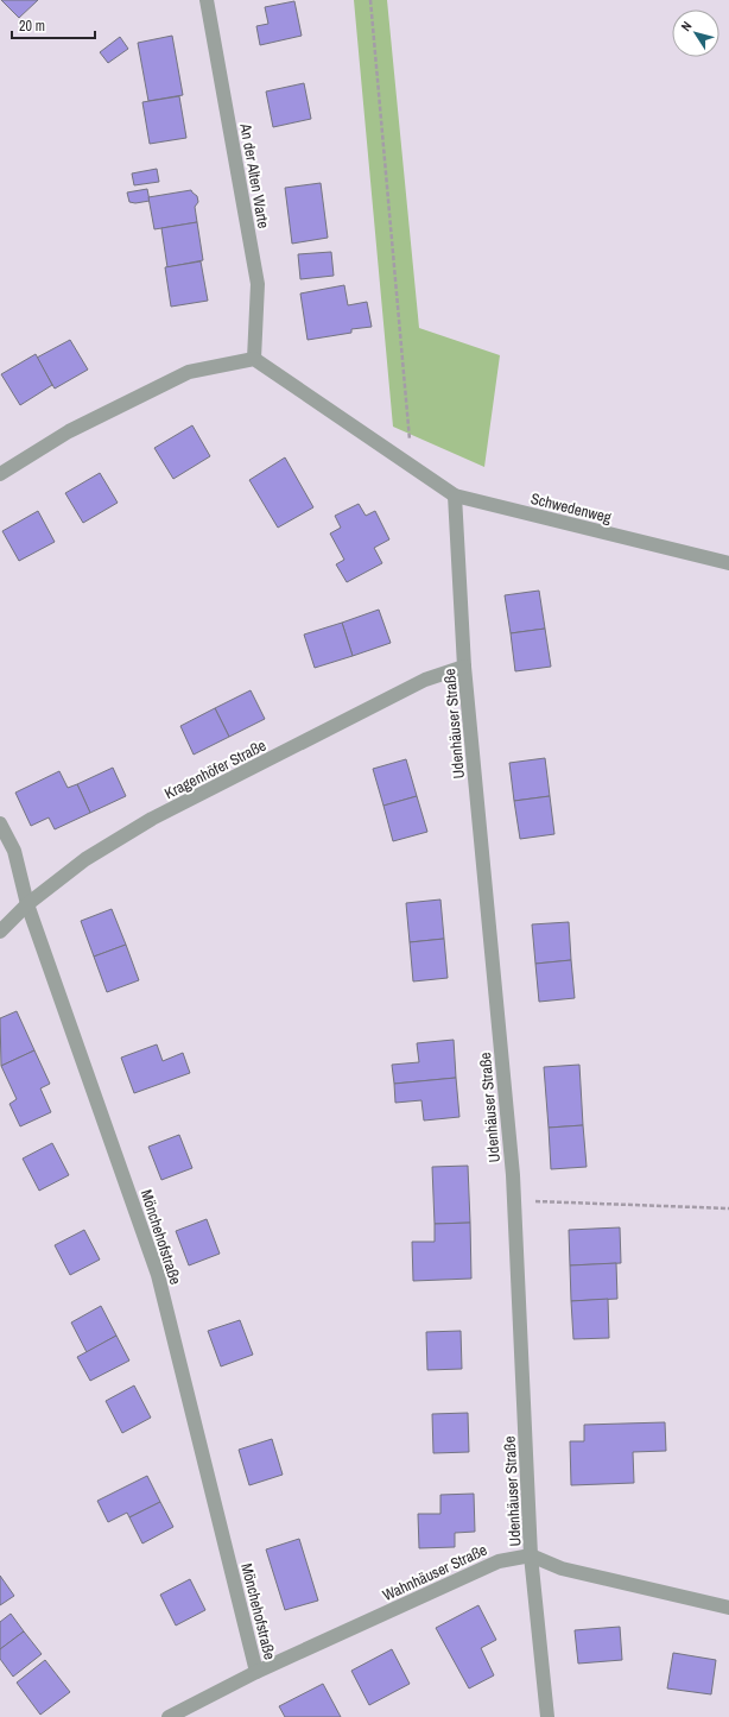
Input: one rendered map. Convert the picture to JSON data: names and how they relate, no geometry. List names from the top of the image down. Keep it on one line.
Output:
{"streets":{"street":["An der Alten Warte","Schwedenweg","Udenhäuser Straße","Kragenhöfer Straße","Mönchehofstraße","Wahnhäuser Straße"]},"crossings":[["Schwedenweg","Udenhäuser Straße"],["Udenhäuser Straße","Kragenhöfer Straße"],["Udenhäuser Straße","Wahnhäuser Straße"],["Kragenhöfer Straße","Mönchehofstraße"],["Mönchehofstraße","Wahnhäuser Straße"]],"scale_bar":"20 m","north":"top left"}
